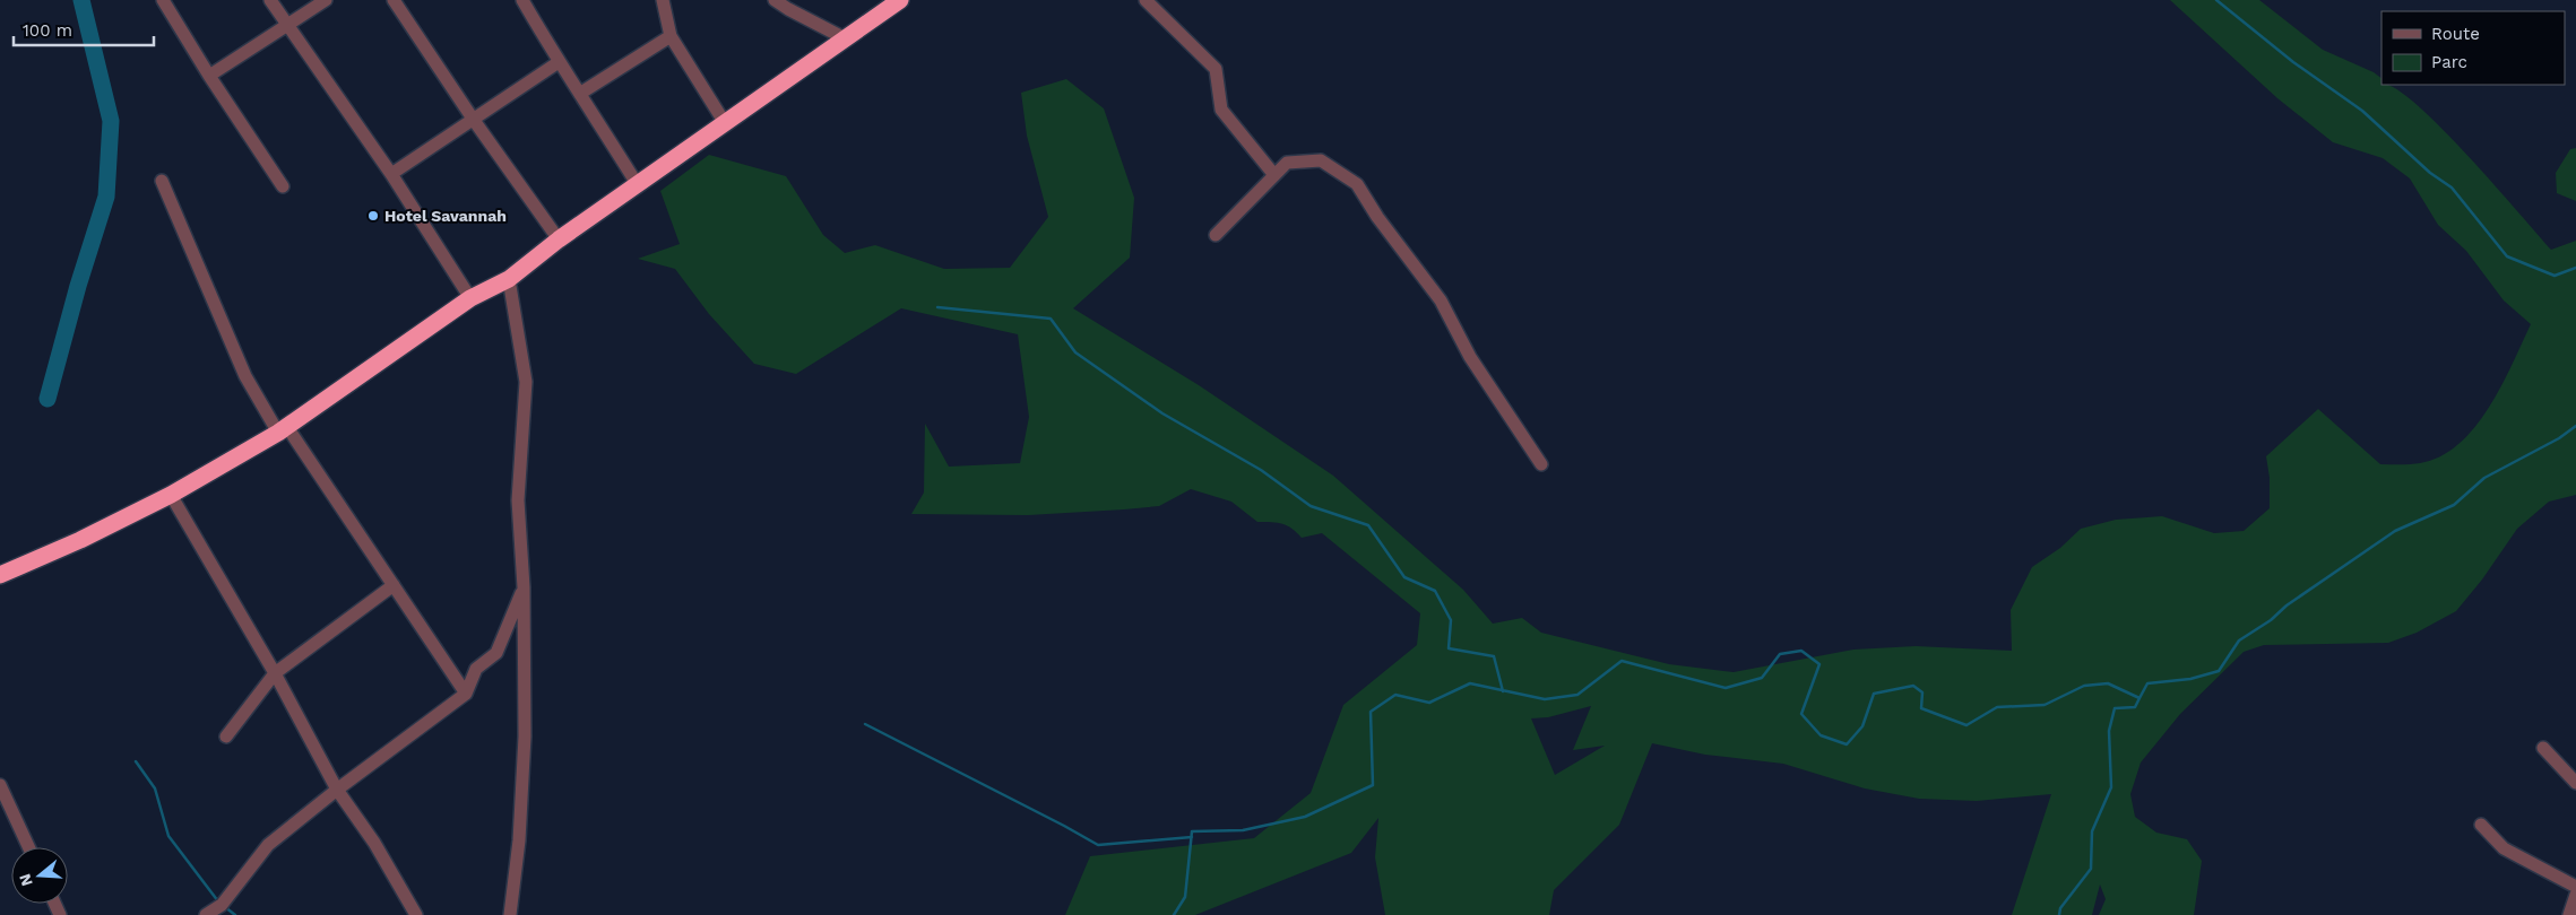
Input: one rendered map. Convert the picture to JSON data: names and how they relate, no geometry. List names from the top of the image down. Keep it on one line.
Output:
{"places":["Hotel Savannah"],"legend":["Route","Parc"],"scale_bar":"100 m","north":"left"}
